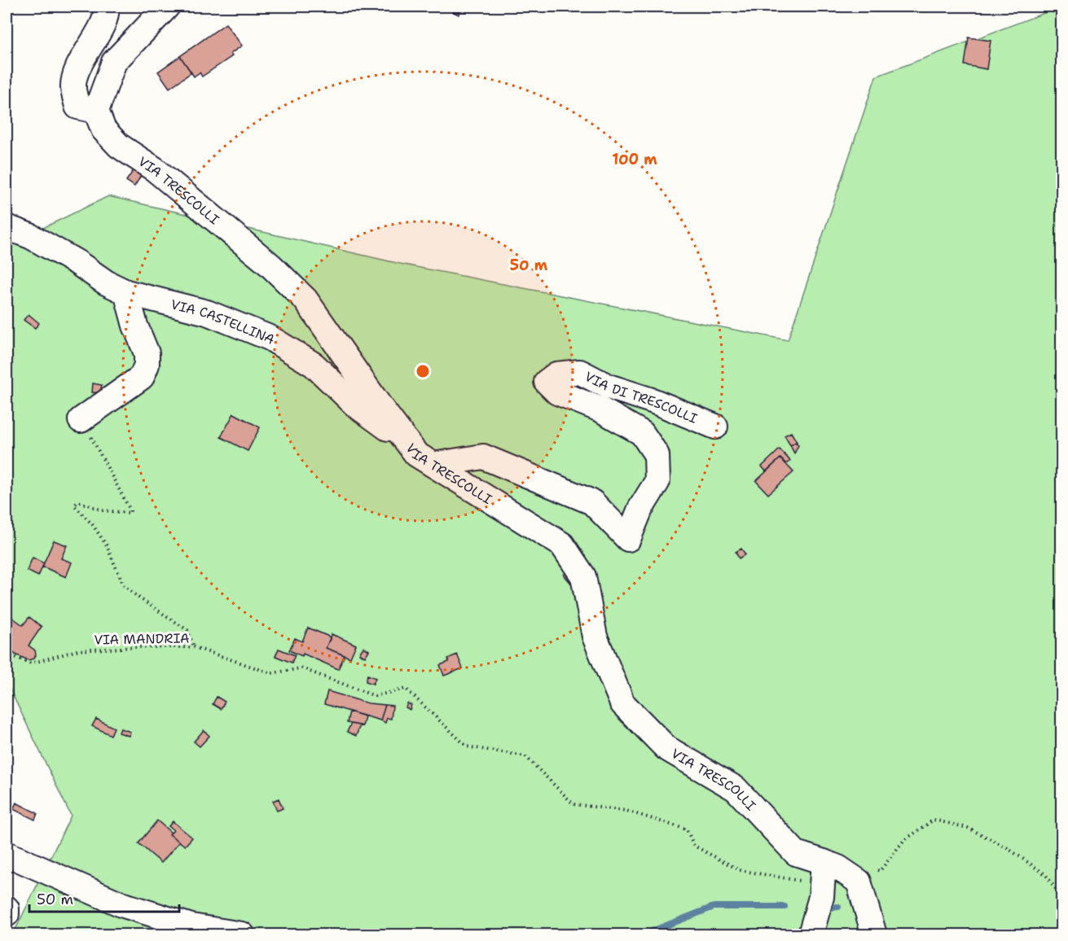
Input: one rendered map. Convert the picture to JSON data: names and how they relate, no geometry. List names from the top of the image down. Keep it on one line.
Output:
{"streets":{"street":["VIA TRESCOLLI","VIA CASTELLINA","VIA DI TRESCOLLI"],"path":["VIA MANDRIA"]},"crossings":[["VIA TRESCOLLI","VIA CASTELLINA"],["VIA TRESCOLLI","VIA DI TRESCOLLI"],["VIA TRESCOLLI","VIA MANDRIA"],["VIA CASTELLINA","VIA DI TRESCOLLI"]],"scale_bar":"50 m","rings":["100 m","50 m"]}
